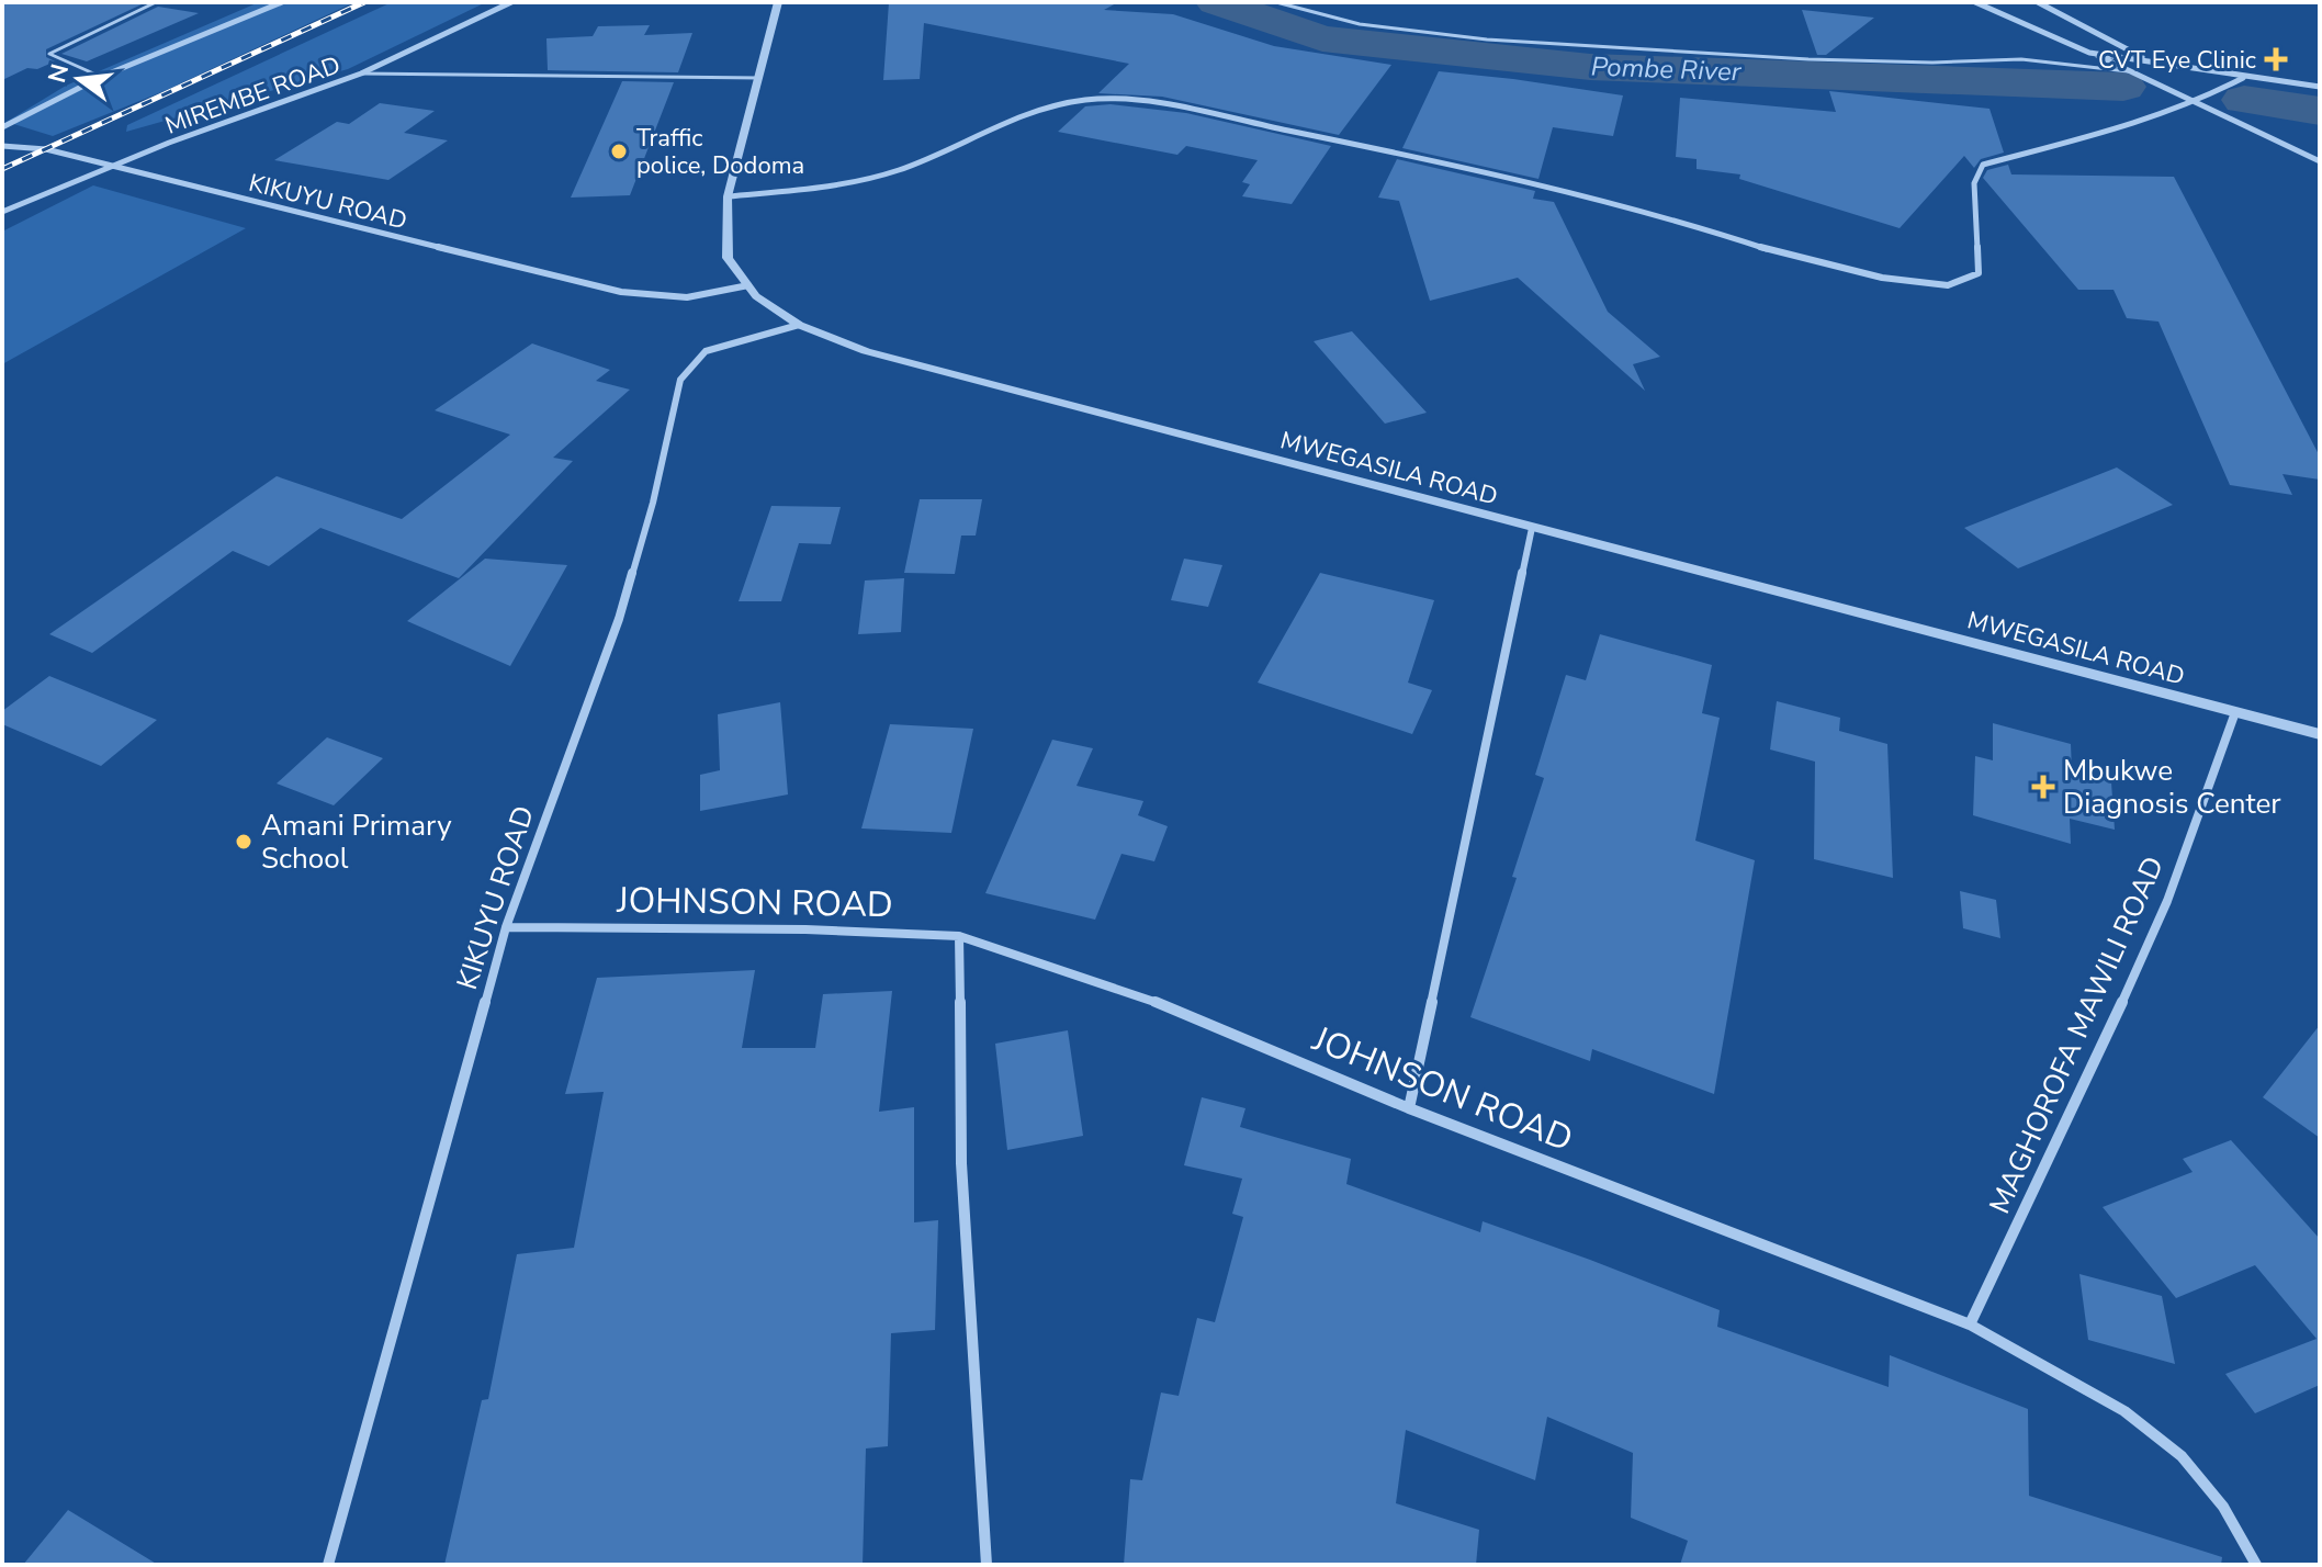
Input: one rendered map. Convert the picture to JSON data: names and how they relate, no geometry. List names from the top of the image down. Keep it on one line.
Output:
{"streets":{"street":["MIREMBE ROAD","KIKUYU ROAD","MWEGASILA ROAD","JOHNSON ROAD","MAGHOROFA MAWILI ROAD"]},"crossings":[["MIREMBE ROAD","KIKUYU ROAD"],["KIKUYU ROAD","MWEGASILA ROAD"],["KIKUYU ROAD","JOHNSON ROAD"],["MWEGASILA ROAD","MAGHOROFA MAWILI ROAD"],["JOHNSON ROAD","MAGHOROFA MAWILI ROAD"]],"water":["Pombe River"],"places":{"health":["CVT Eye Clinic","Mbukwe Diagnosis Center"],"other":["Traffic police, Dodoma","Amani Primary School"]},"north":"left"}
